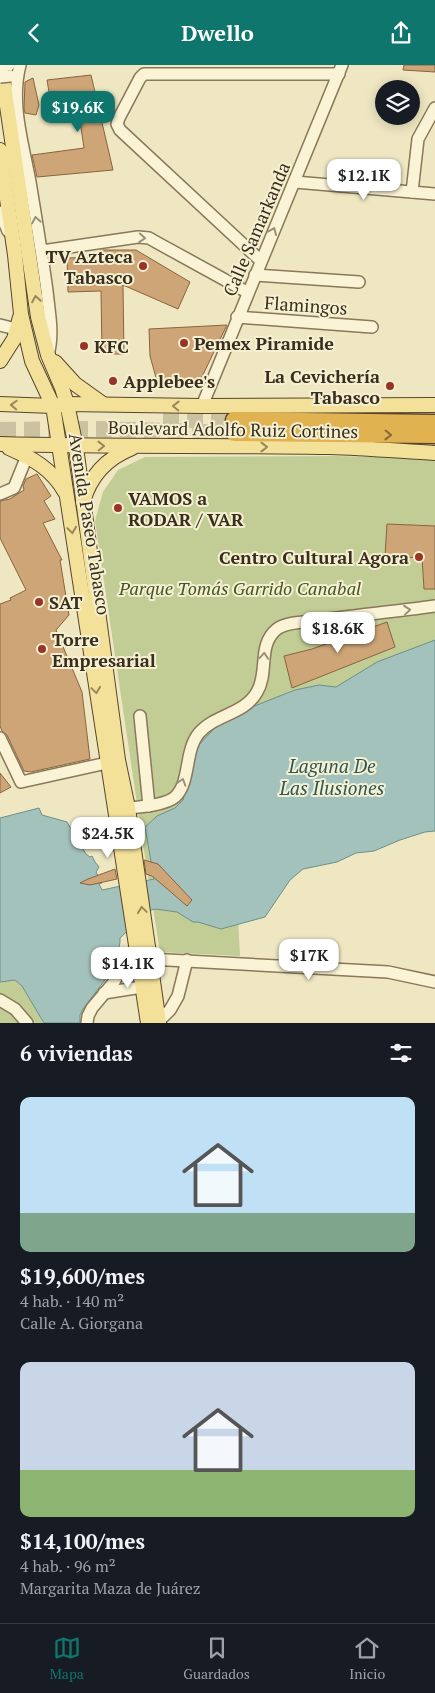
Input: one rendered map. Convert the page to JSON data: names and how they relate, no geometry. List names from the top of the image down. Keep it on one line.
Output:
{"streets":{"main road":["Boulevard Adolfo Ruiz Cortines","Avenida Paseo Tabasco"],"street":["Calle Samarkanda","Flamingos"]},"crossings":[["Calle Samarkanda","Flamingos"],["Calle Samarkanda","Boulevard Adolfo Ruiz Cortines"],["Boulevard Adolfo Ruiz Cortines","Avenida Paseo Tabasco"]],"water":["Laguna De Las Ilusiones"],"parks":["Parque Tomás Garrido Canabal"],"places":["TV Azteca Tabasco","Pemex Piramide","KFC","Applebee's","La Cevichería Tabasco","VAMOS a RODAR / VAR","Centro Cultural Agora","SAT","Torre Empresarial"],"page":{"header":"Dwello","price":["$19.6K","$12.1K","$18.6K","$24.5K","$17K","$14.1K"],"heading":"6 viviendas","list":[{"name":"$19,600/mes","note":"4 hab. · 140 m² · Calle A. Giorgana"},{"name":"$14,100/mes","note":"4 hab. · 96 m² · Margarita Maza de Juárez"}],"tabs":["Mapa","Guardados","Inicio"]}}
